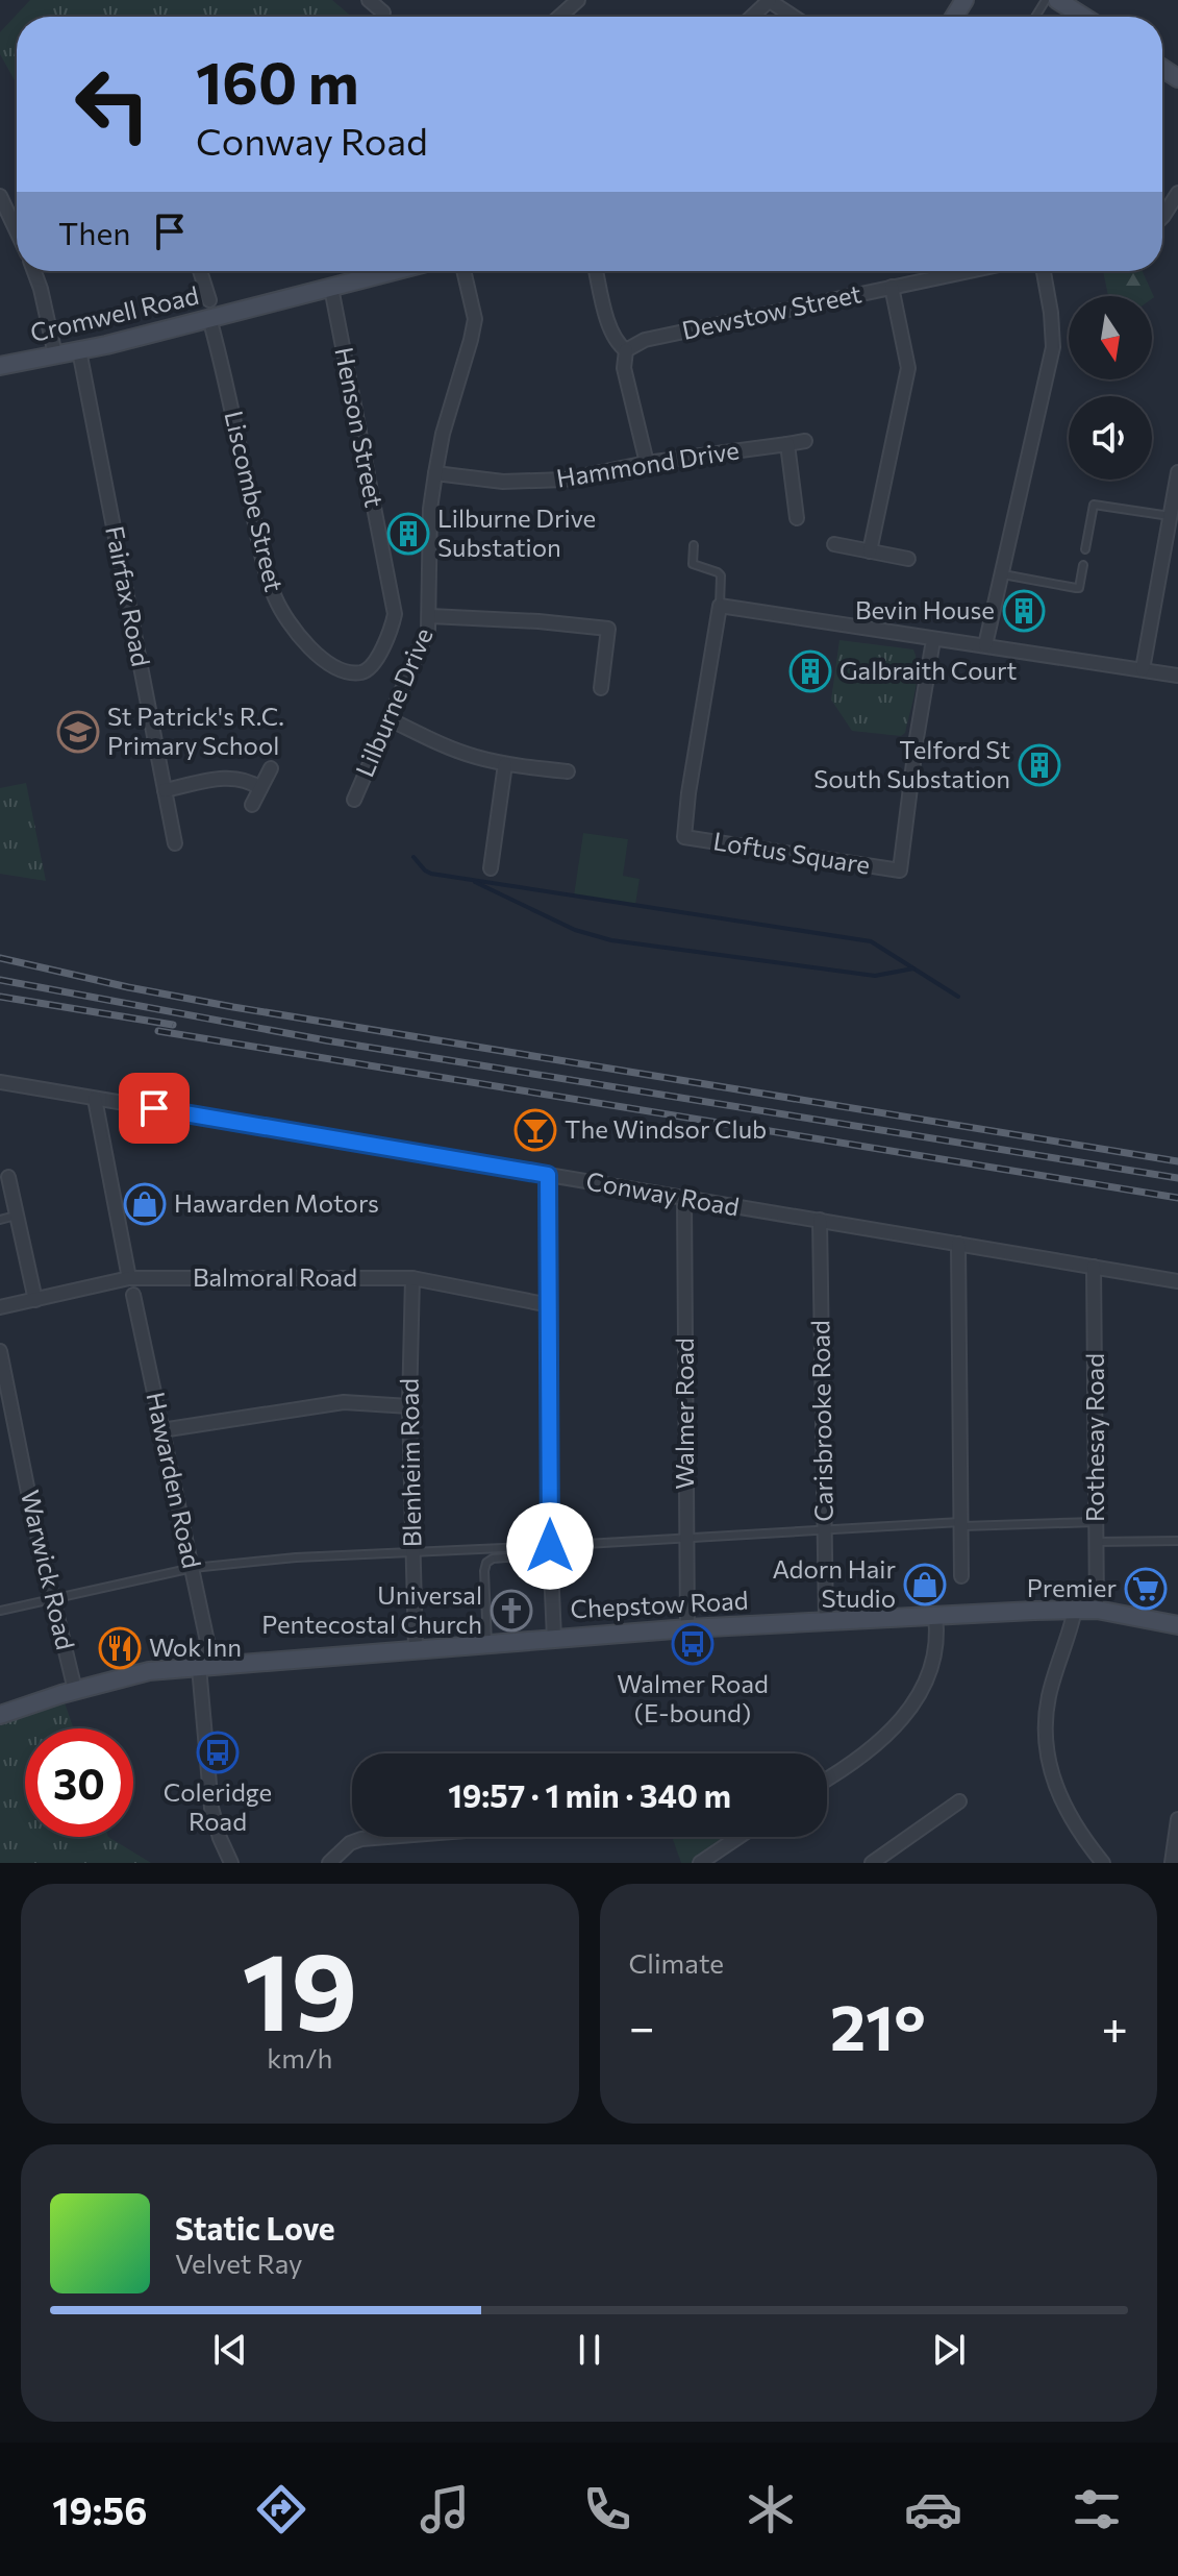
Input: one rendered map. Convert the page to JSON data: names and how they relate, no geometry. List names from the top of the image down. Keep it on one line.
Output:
{"streets":{"main road":["Cromwell Road","Chepstow Road"],"street":["Dewstow Street","Henson Street","Hammond Drive","Liscombe Street","Fairfax Road","Lilburne Drive","Loftus Square","Conway Road","Balmoral Road","Walmer Road","Carisbrooke Road","Rothesay Road","Blenheim Road","Hawarden Road","Warwick Road"]},"crossings":[["Cromwell Road","Henson Street"],["Cromwell Road","Liscombe Street"],["Cromwell Road","Fairfax Road"],["Henson Street","Liscombe Street"],["Hammond Drive","Lilburne Drive"],["Conway Road","Walmer Road"],["Conway Road","Carisbrooke Road"],["Conway Road","Rothesay Road"],["Balmoral Road","Blenheim Road"],["Walmer Road","Chepstow Road"],["Carisbrooke Road","Chepstow Road"],["Rothesay Road","Chepstow Road"],["Blenheim Road","Chepstow Road"],["Hawarden Road","Chepstow Road"],["Warwick Road","Chepstow Road"]],"places":{"building":["Lilburne Drive Substation","Bevin House","Galbraith Court","Telford St South Substation"],"school or university":["St Patrick's R.C. Primary School"],"bar":["The Windsor Club"],"shop":["Hawarden Motors","Adorn Hair Studio"],"supermarket":["Premier"],"church":["Universal Pentecostal Church"],"bus stop":["Walmer Road (E-bound)","Coleridge Road"],"restaurant":["Wok Inn"]},"north":"bottom","page":{"turn":["160 m","Conway Road"],"then":"Then","limit":"30","trip":"19:57 · 1 min · 340 m","tile":[["19","km/h"],"Climate"],"heat":["−","21°","+"],"song":["Static Love","Velvet Ray"],"tabs":"19:56"}}
